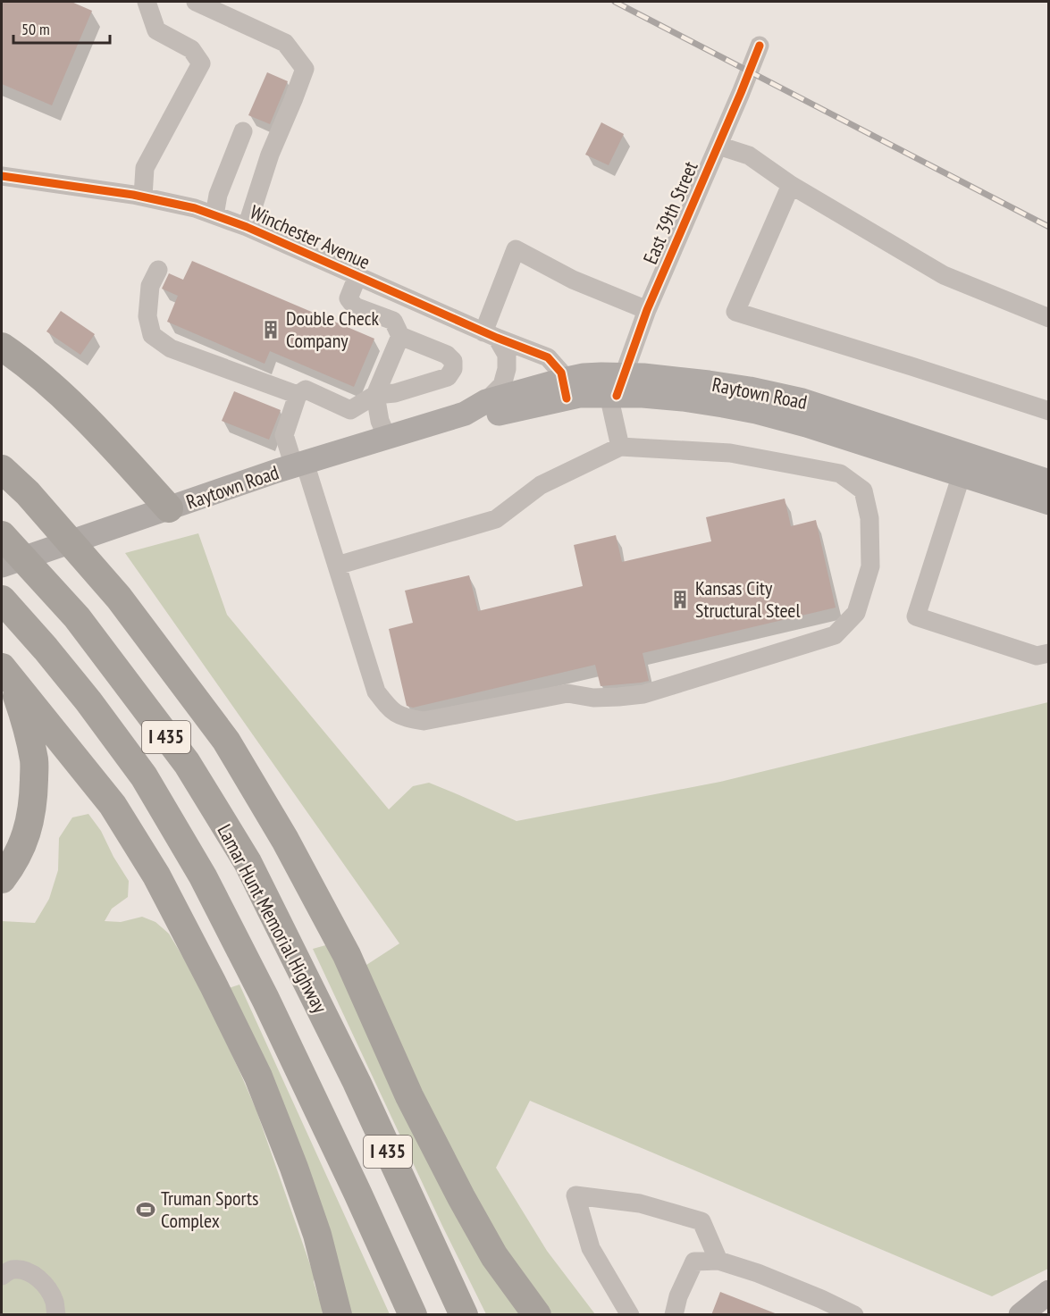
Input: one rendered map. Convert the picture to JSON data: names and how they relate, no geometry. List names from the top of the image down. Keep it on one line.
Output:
{"streets":{"highway":["I 435","Lamar Hunt Memorial Highway"],"main road":["Raytown Road"],"street":["East 39th Street","Winchester Avenue"]},"crossings":[["East 39th Street","Raytown Road"],["Winchester Avenue","Raytown Road"]],"places":{"building":["Double Check Company","Kansas City Structural Steel"],"sports":["Truman Sports Complex"]},"scale_bar":"50 m"}
